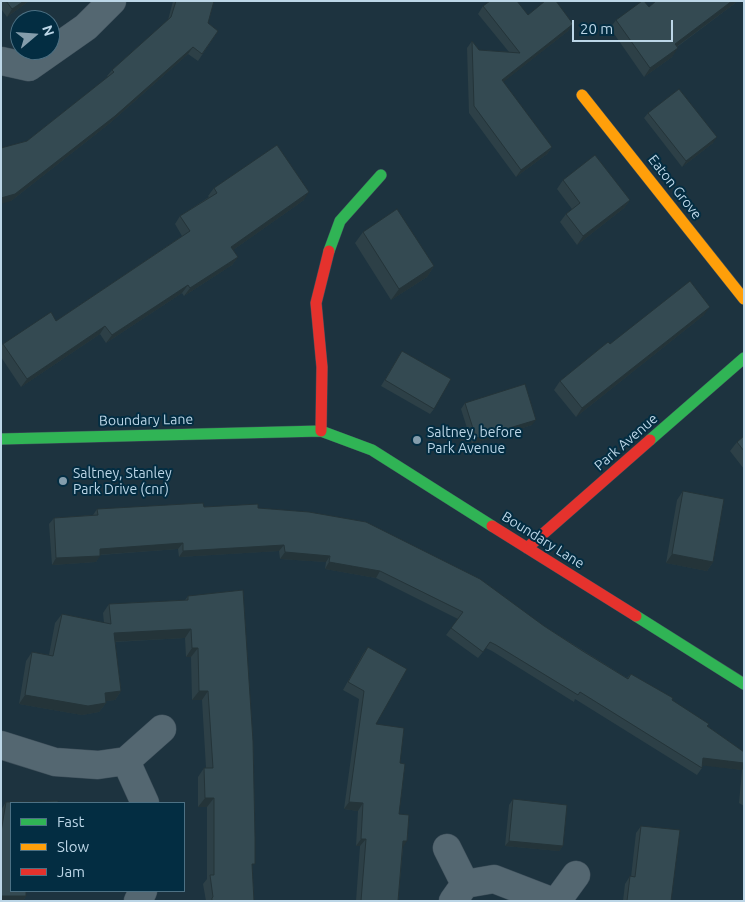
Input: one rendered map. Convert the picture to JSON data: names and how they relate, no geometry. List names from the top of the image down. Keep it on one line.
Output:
{"streets":{"street":["Eaton Grove","Boundary Lane","Park Avenue"]},"crossings":[["Boundary Lane","Park Avenue"]],"places":["Saltney, before Park Avenue","Saltney, Stanley Park Drive (cnr)"],"legend":["Fast","Slow","Jam"],"scale_bar":"20 m","north":"right"}
